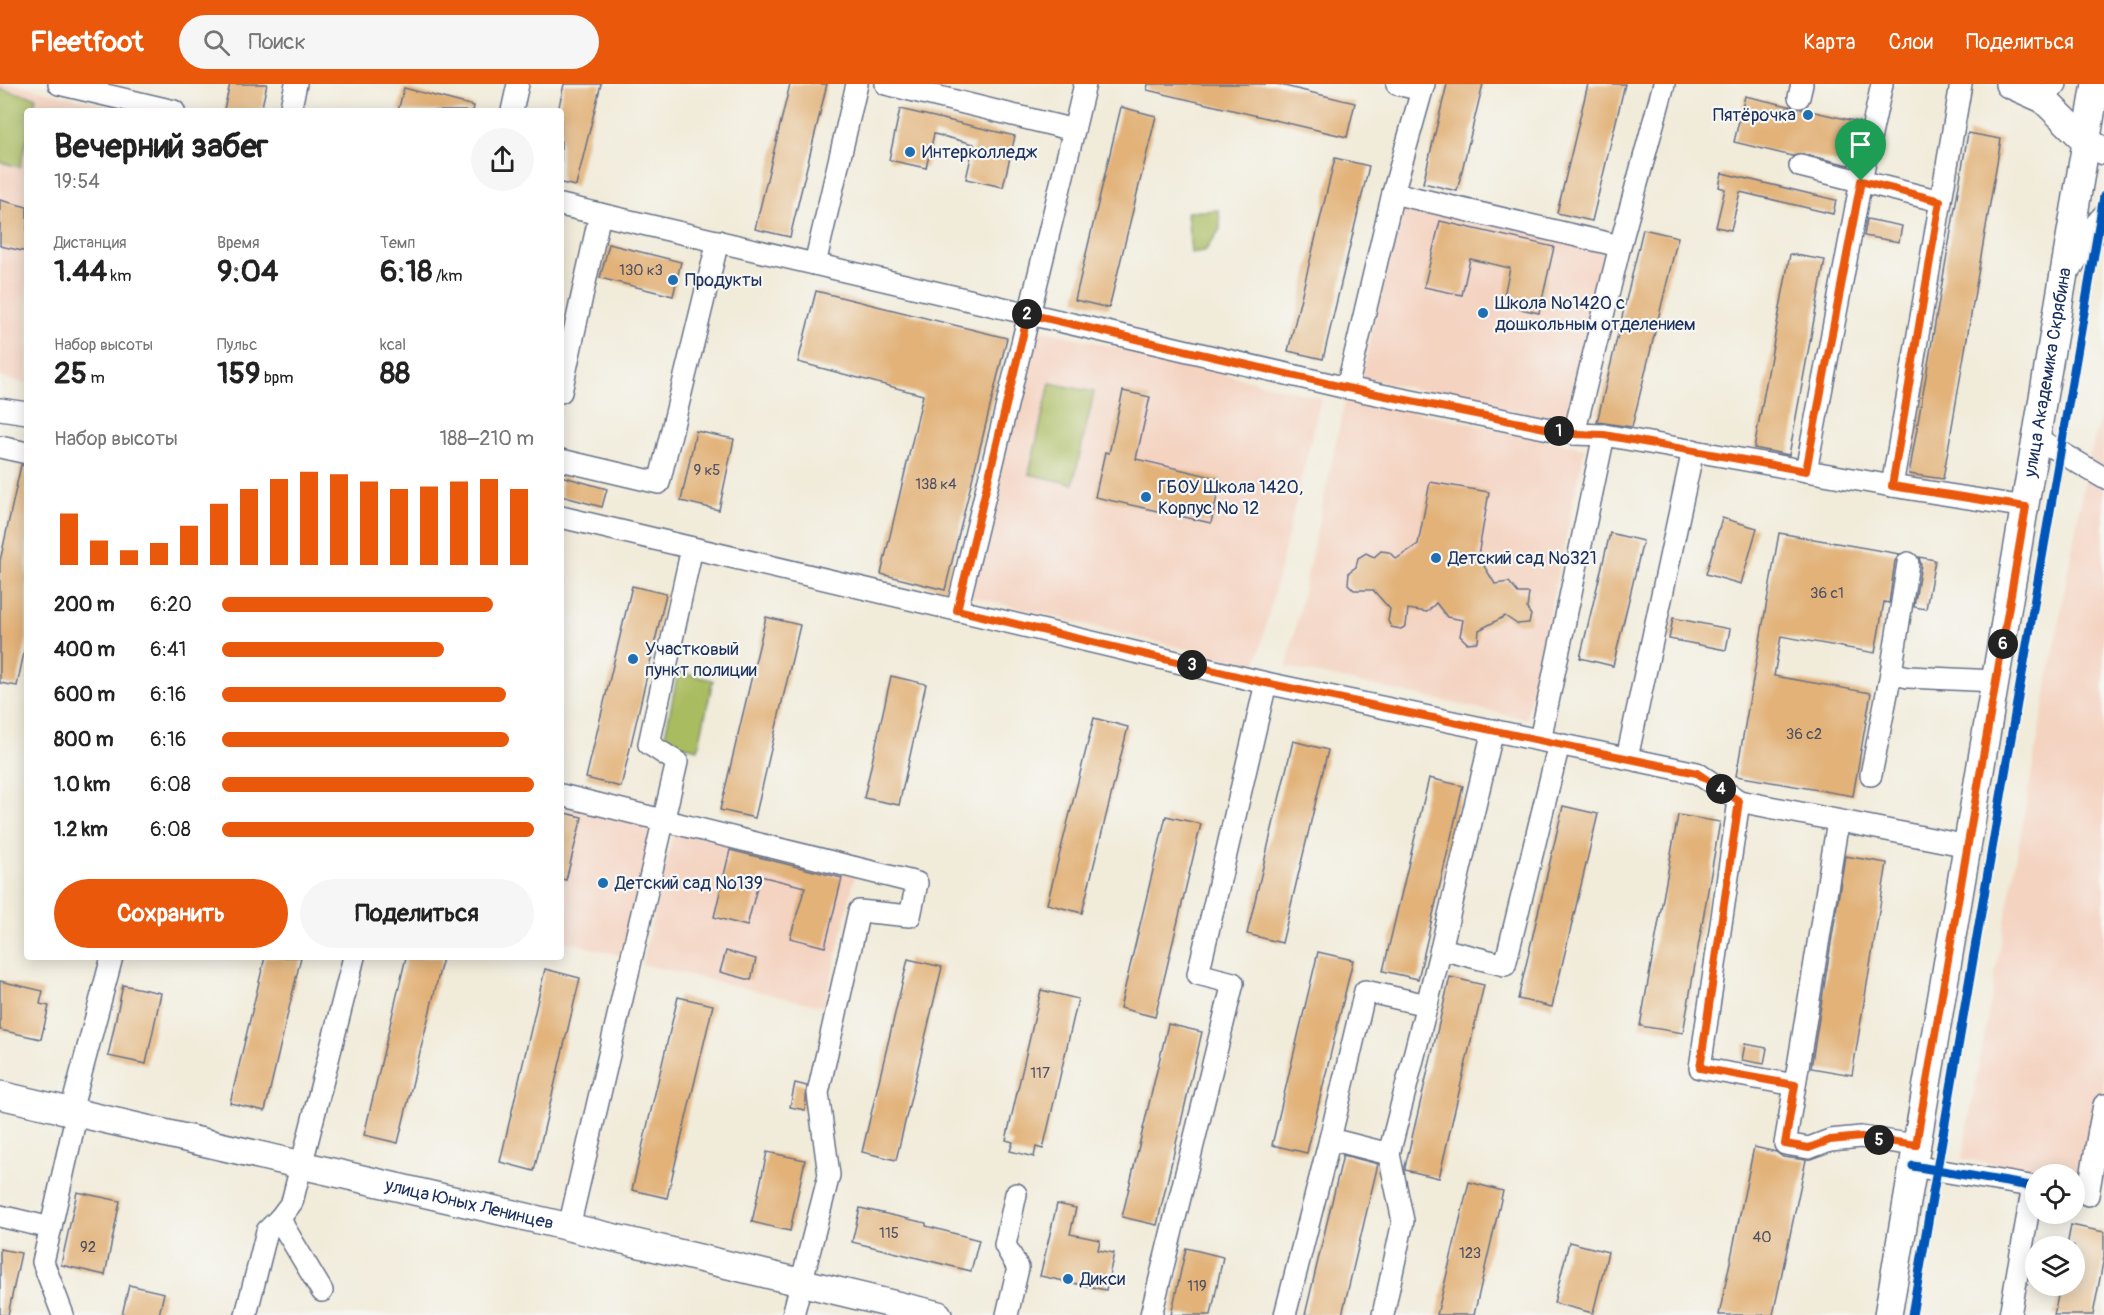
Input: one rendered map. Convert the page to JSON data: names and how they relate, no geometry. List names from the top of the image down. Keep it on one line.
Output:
{"streets":{"main road":["улица Академика Скрябина","улица Юных Ленинцев"]},"places":["Пятёрочка","Интерколледж","Продукты","Школа №1420 с дошкольным отделением","ГБОУ Школа 1420, Корпус № 12","Детский сад №321","Участковый пункт полиции","Детский сад №139","Дикси"],"house_numbers":["130 к3","9 к5","138 к4","36 с1","36 с2","117","115","40","92","123","119"],"page":{"header":"Fleetfoot","search":"Поиск","nav":["Карта","Слои","Поделиться"],"heading":["Вечерний забег","19:54"],"stats":[["Дистанция","1.44 km"],["Время","9:04"],["Темп","6:18 /km"],["Набор высоты","25 m"],["Пульс","159 bpm"],["kcal","88"]],"pins":["2","1","6","3","4","5"],"chart":["Набор высоты","188–210 m"],"list":[{"name":"200 m","note":"6:20"},{"name":"400 m","note":"6:41"},{"name":"600 m","note":"6:16"},{"name":"800 m","note":"6:16"},{"name":"1.0 km","note":"6:08"},{"name":"1.2 km","note":"6:08"}],"buttons":["Сохранить","Поделиться"]}}
